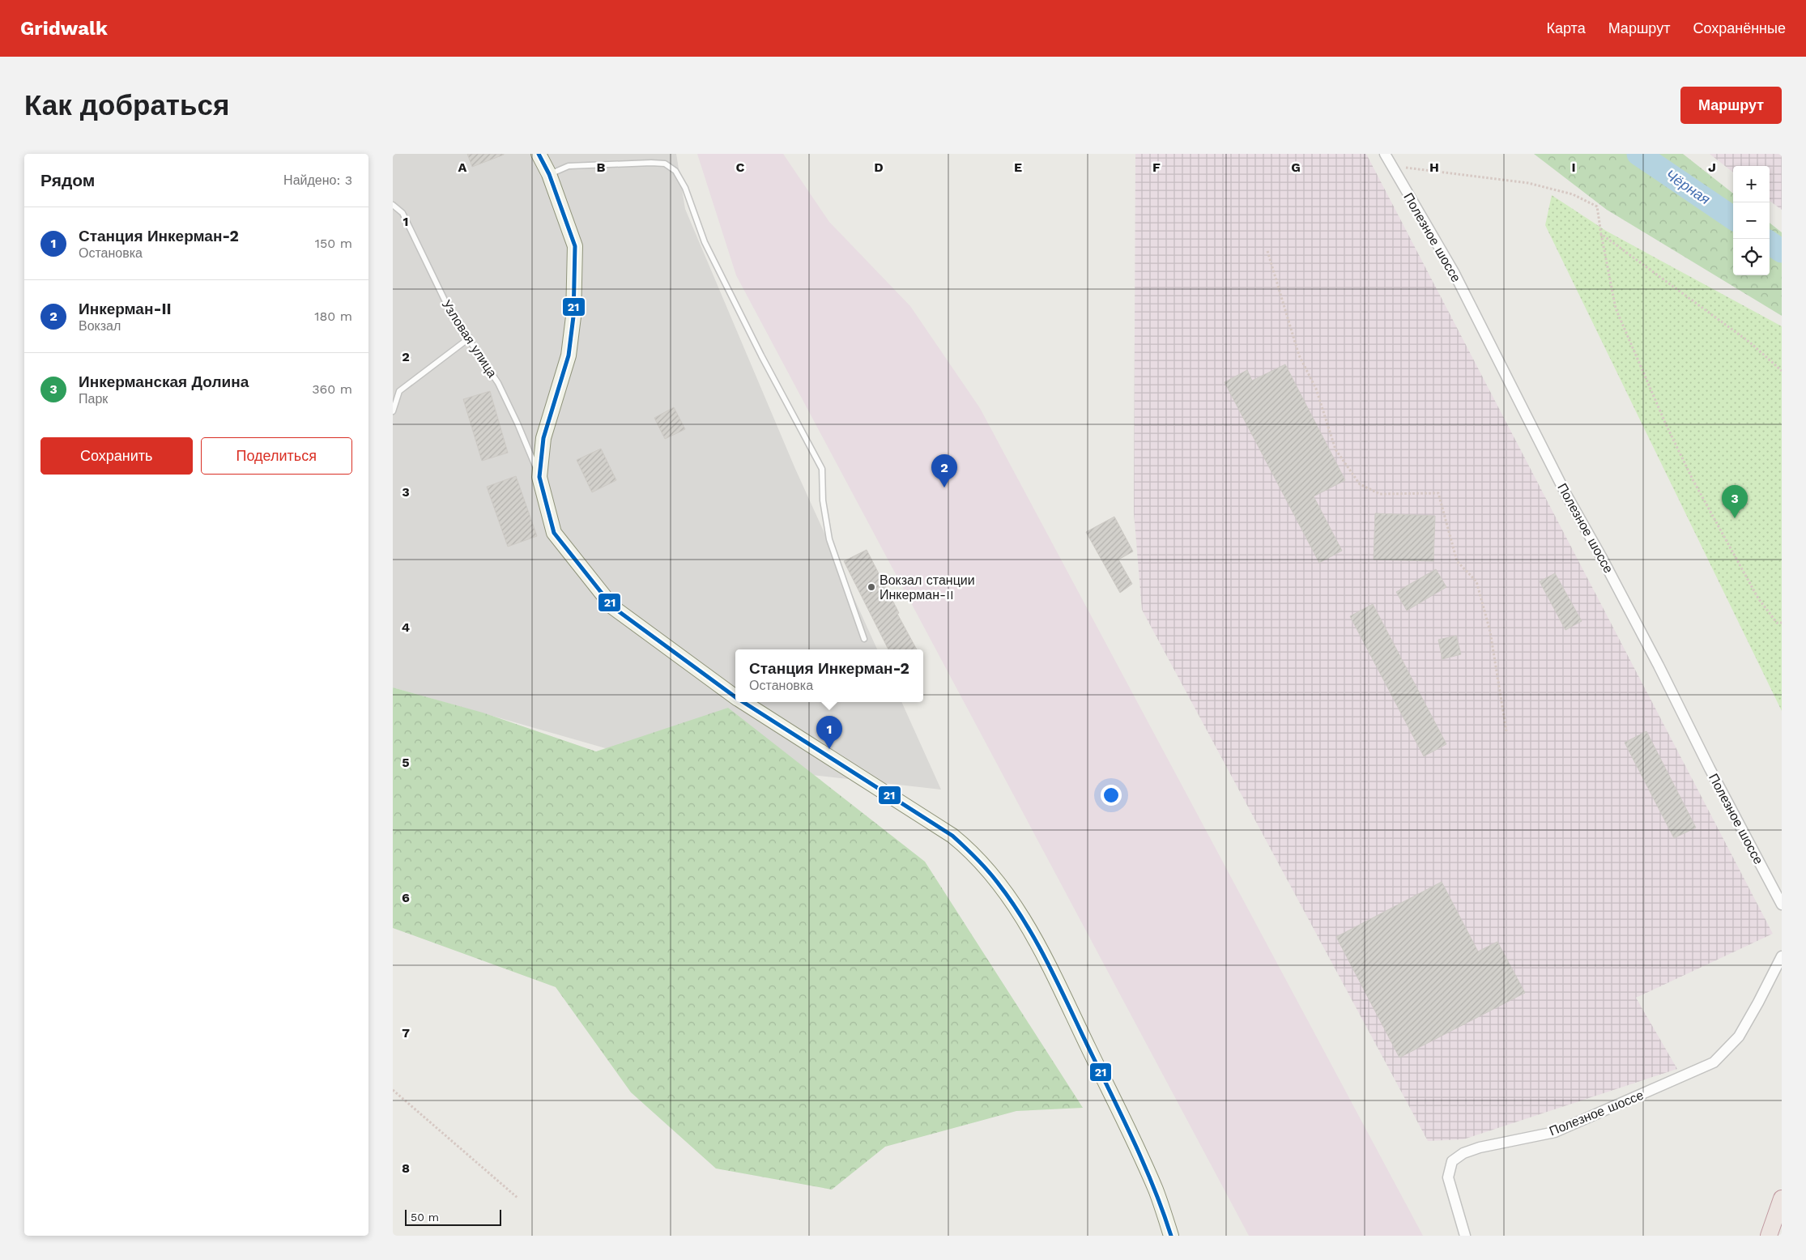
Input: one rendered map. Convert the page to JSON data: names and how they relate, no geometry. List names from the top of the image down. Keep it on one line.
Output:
{"streets":{"street":["Полезное шоссе"],"lane":["Узловая улица"]},"water":["Чёрная"],"places":["Вокзал станции Инкерман-II"],"lines":["transit line 21"],"scale_bar":"50 m","page":{"header":"Gridwalk","nav":["Карта","Маршрут","Сохранённые"],"buttons":["Маршрут",["Сохранить","Поделиться"]],"title":"Как добраться","heading":["Рядом","Найдено: 3"],"map_buttons":["+","−"],"list":[{"mark":"1","name":"Станция Инкерман-2","note":"Остановка","value":"150 m"},{"mark":"2","name":"Инкерман-II","note":"Вокзал","value":"180 m"},{"mark":"3","name":"Инкерманская Долина","note":"Парк","value":"360 m"}],"pins":["2","3","1"],"popup":["Станция Инкерман-2","Остановка"],"scale":"50 m"},"grid":{"columns":["A","B","C","D","E","F","G","H","I","J"],"rows":["1","2","3","4","5","6","7","8"]}}
